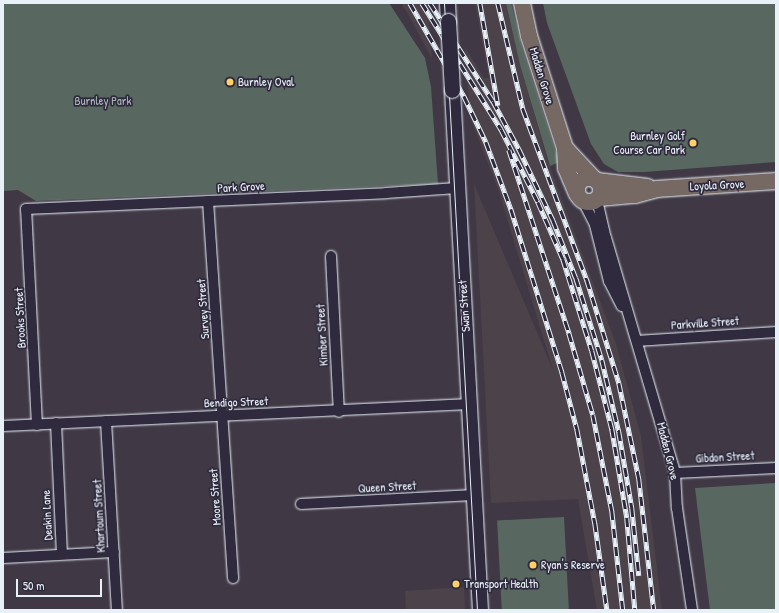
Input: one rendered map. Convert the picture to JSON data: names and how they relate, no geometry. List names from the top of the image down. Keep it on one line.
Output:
{"streets":{"main road":["Madden Grove","Loyola Grove","Swan Street"],"street":["Park Grove","Survey Street","Brooks Street","Parkville Street","Kimber Street","Bendigo Street","Gibdon Street","Queen Street","Moore Street","Deakin Lane","Khartoum Street"]},"crossings":[["Madden Grove","Loyola Grove"],["Madden Grove","Parkville Street"],["Madden Grove","Gibdon Street"],["Park Grove","Swan Street"],["Park Grove","Survey Street"],["Park Grove","Brooks Street"],["Swan Street","Bendigo Street"],["Swan Street","Queen Street"],["Survey Street","Bendigo Street"],["Survey Street","Moore Street"],["Brooks Street","Bendigo Street"],["Kimber Street","Bendigo Street"],["Bendigo Street","Moore Street"],["Bendigo Street","Deakin Lane"],["Bendigo Street","Khartoum Street"],["Deakin Lane","Khartoum Street"]],"parks":["Burnley Park"],"places":["Burnley Oval","Burnley Golf Course Car Park","Ryan's Reserve","Transport Health"],"scale_bar":"50 m"}
